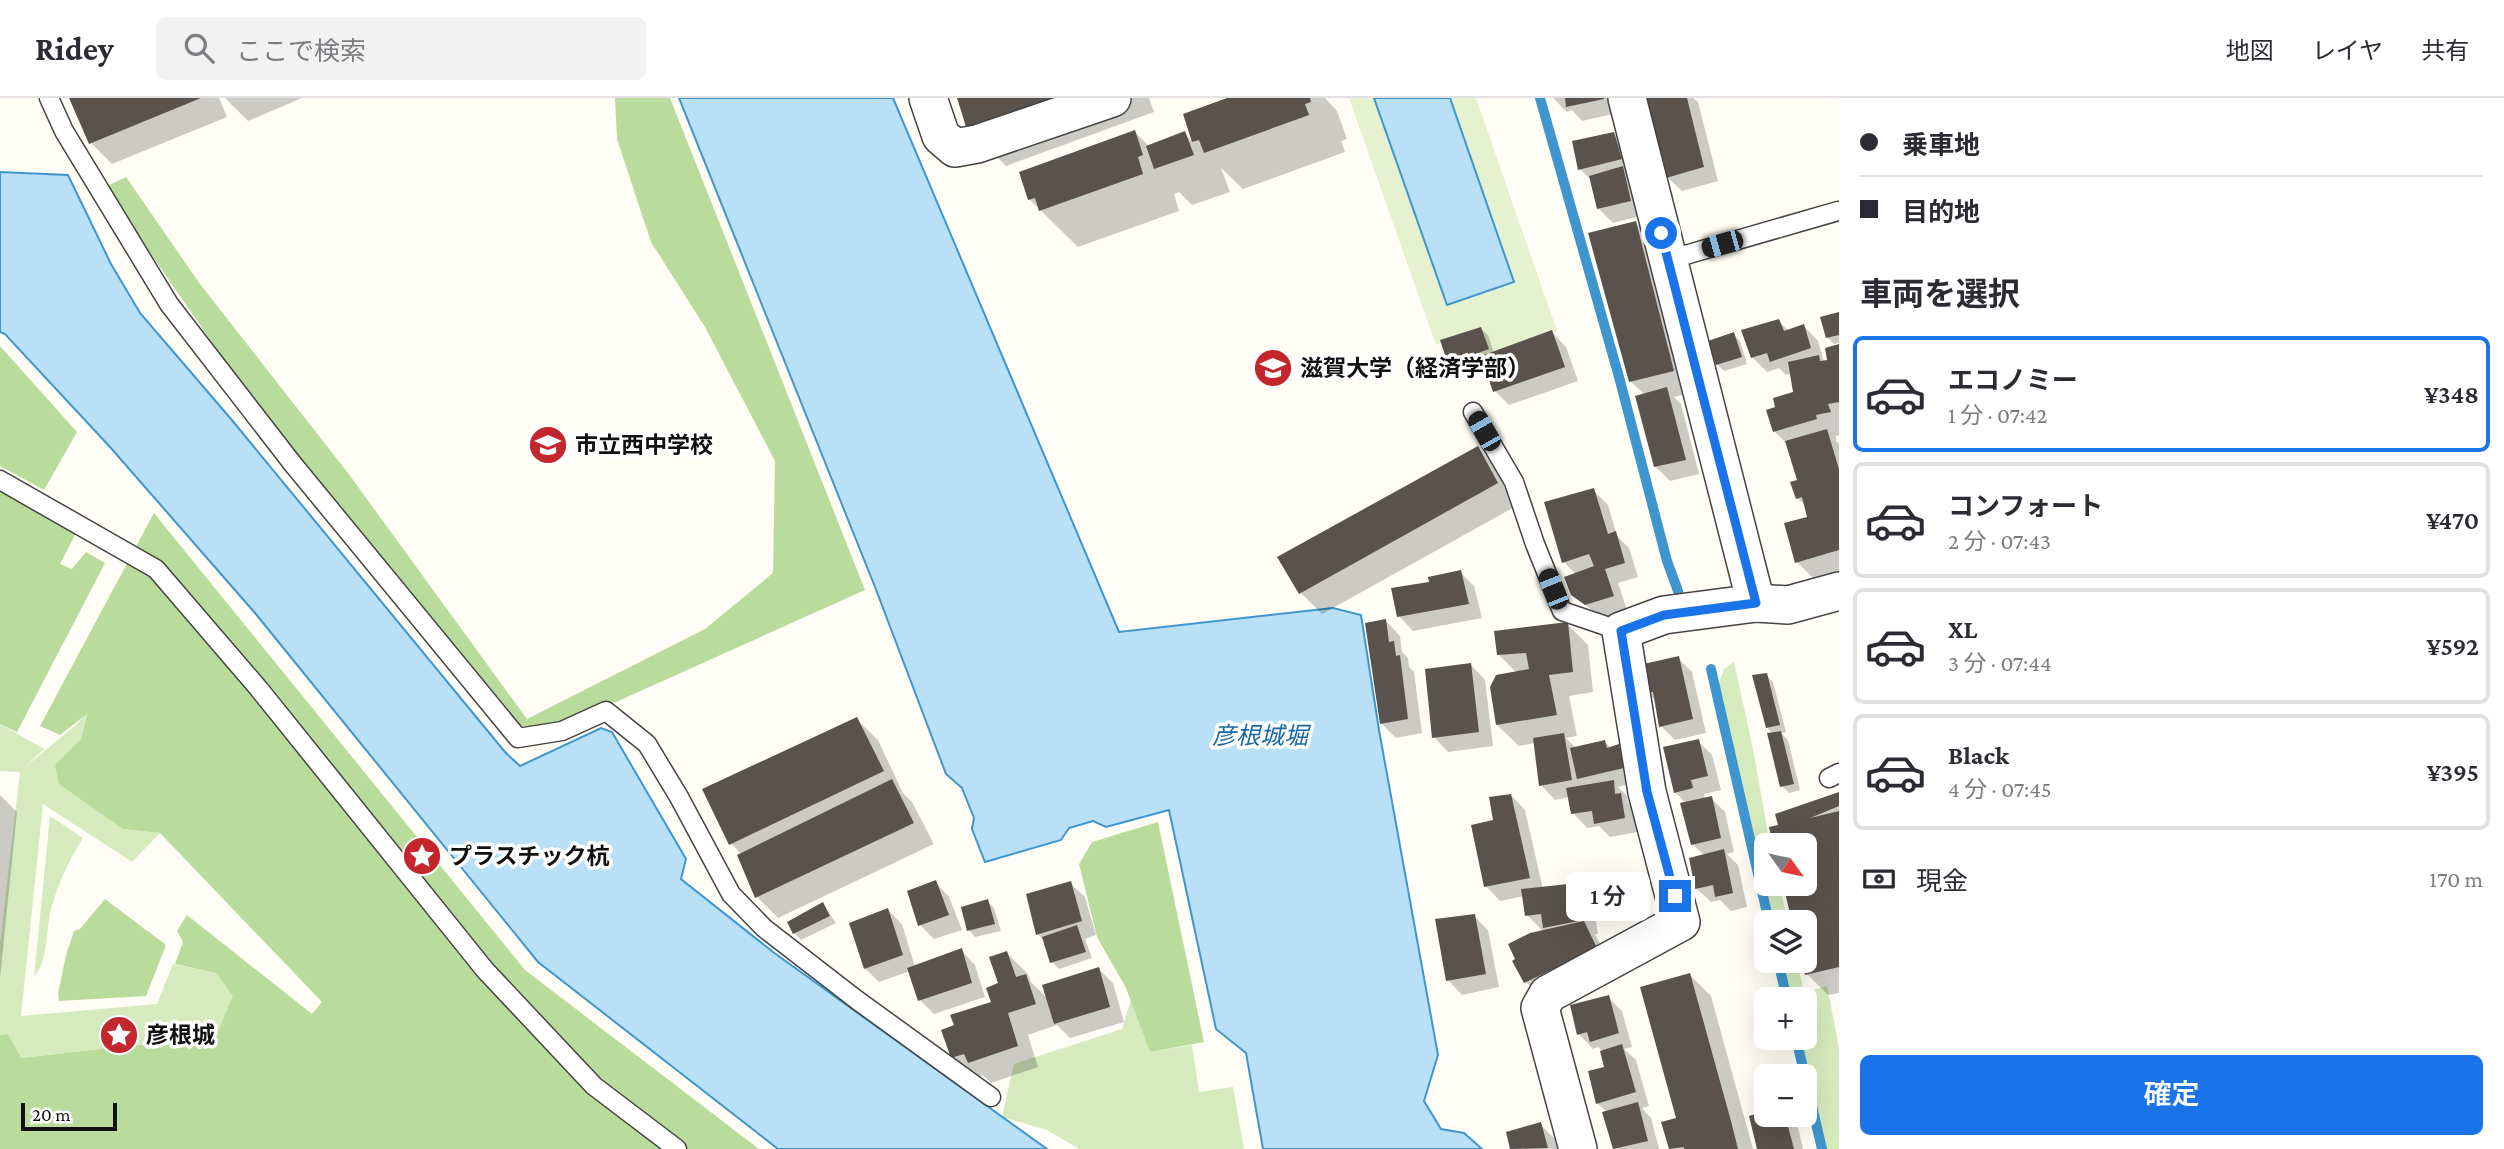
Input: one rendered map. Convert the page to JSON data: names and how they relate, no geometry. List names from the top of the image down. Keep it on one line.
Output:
{"water":["彦根城堀"],"places":{"school or university":["滋賀大学（経済学部）","市立西中学校"],"place":["プラスチック杭","彦根城"]},"scale_bar":"20 m","north":"bottom right","page":{"header":"Ridey","search":"ここで検索","nav":["地図","レイヤ","共有"],"banner":["乗車地","目的地"],"heading":"車両を選択","list":[{"name":"エコノミー","note":"1 分 · 07:42","value":"¥348"},{"name":"コンフォート","note":"2 分 · 07:43","value":"¥470"},{"name":"XL","note":"3 分 · 07:44","value":"¥592"},{"name":"Black","note":"4 分 · 07:45","value":"¥395"}],"map_buttons":["+","−"],"pay":["現金","170 m"],"bubble":"1 分","buttons":"確定","scale":"20 m"}}
